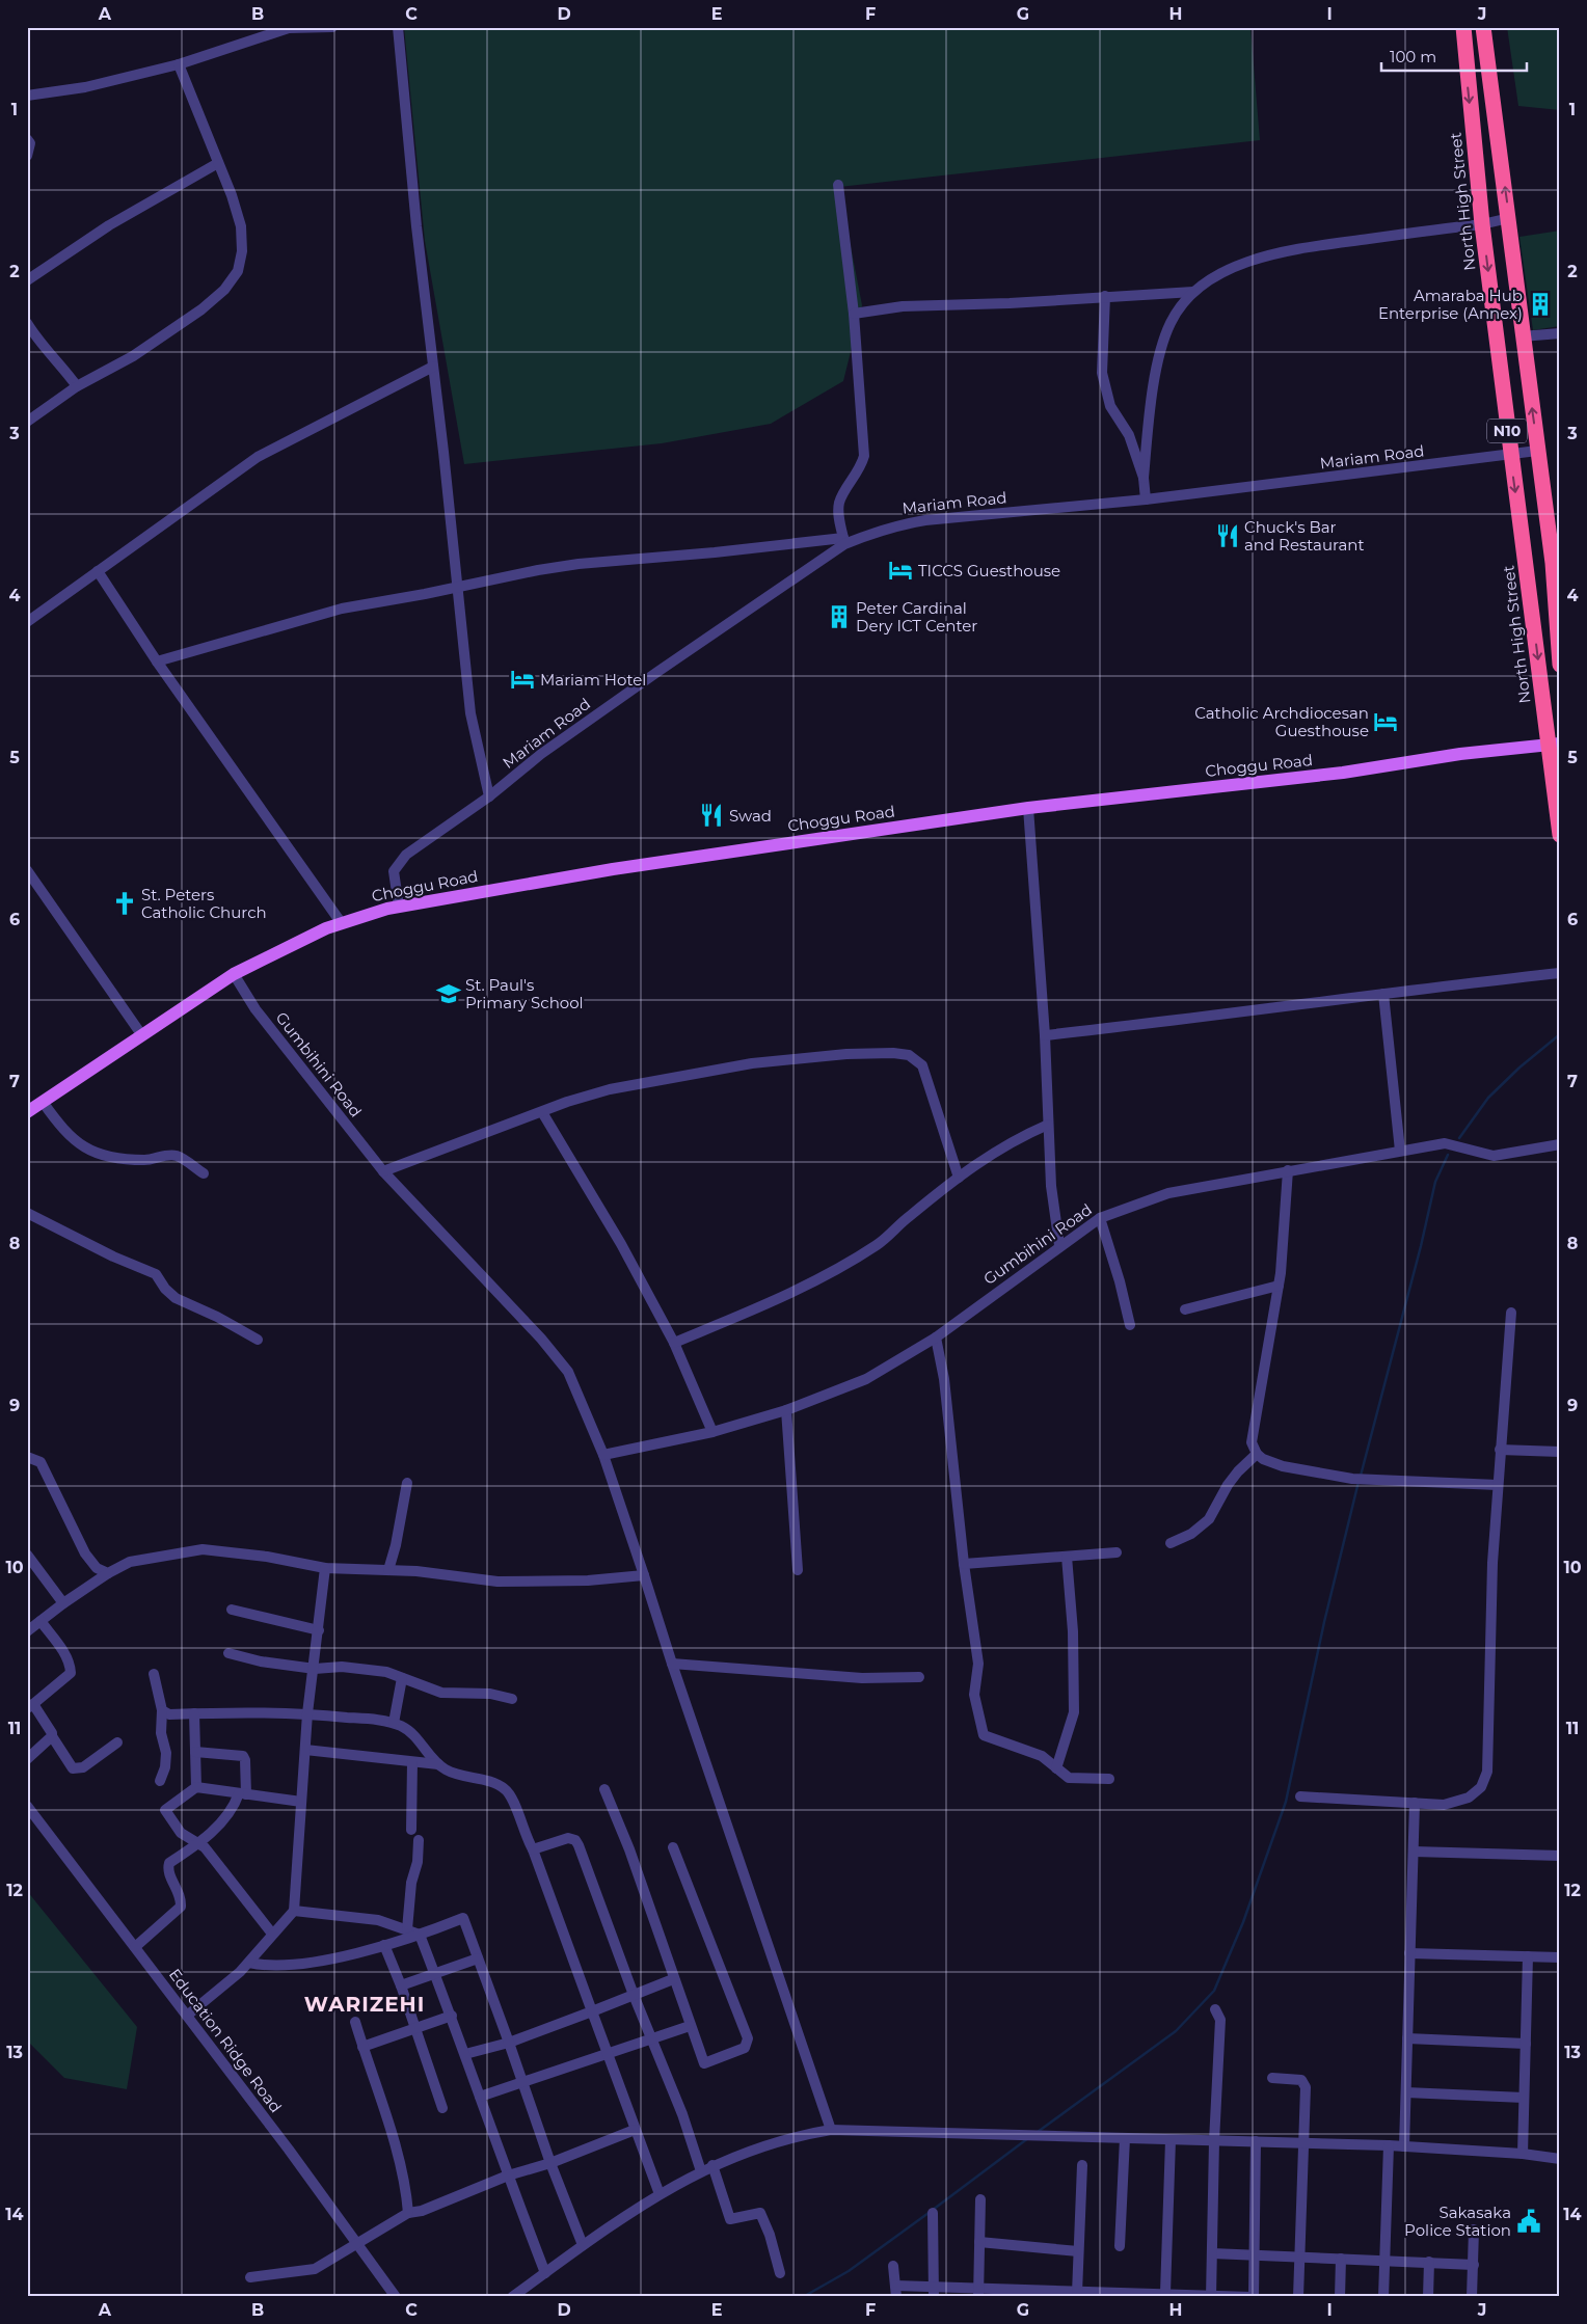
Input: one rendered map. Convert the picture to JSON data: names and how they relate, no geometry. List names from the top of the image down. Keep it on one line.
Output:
{"streets":{"highway":["North High Street","N10"],"main road":["Choggu Road"],"street":["Mariam Road","Gumbihini Road","Education Ridge Road"]},"crossings":[["North High Street","Mariam Road"],["North High Street","Choggu Road"],["N10","Mariam Road"],["Mariam Road","Choggu Road"],["Choggu Road","Gumbihini Road"]],"districts":["WARIZEHI"],"places":{"building":["Amaraba Hub Enterprise (Annex)","Peter Cardinal Dery ICT Center"],"restaurant":["Chuck's Bar and Restaurant","Swad"],"hotel":["TICCS Guesthouse","Mariam Hotel","Catholic Archdiocesan Guesthouse"],"church":["St. Peters Catholic Church"],"school or university":["St. Paul's Primary School"],"public building":["Sakasaka Police Station"]},"scale_bar":"100 m","grid":{"columns":["A","B","C","D","E","F","G","H","I","J"],"rows":["1","2","3","4","5","6","7","8","9","10","11","12","13","14"]}}
